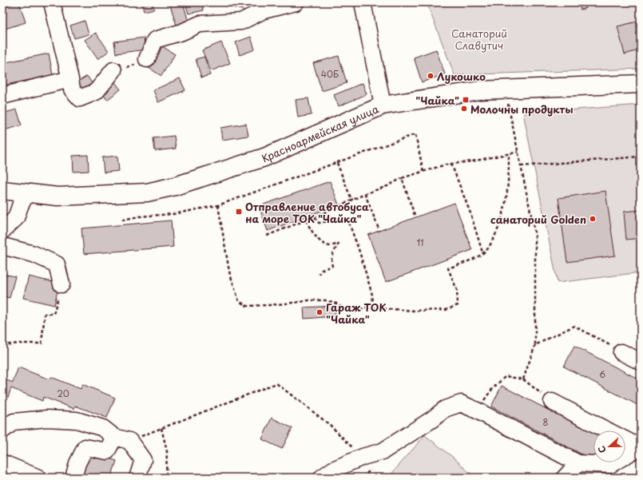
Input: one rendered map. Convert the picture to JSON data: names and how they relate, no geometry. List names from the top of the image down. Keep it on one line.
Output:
{"streets":{"main road":["Красноармейская улица"]},"parks":["Санаторий Славутич"],"places":{"other":["Лукошко","Молочны продукты","санаторий Golden","Гараж ТОК \"Чайка\""],"transit":["\"Чайка\"","Отправление автобуса на море ТОК \"Чайка\""]},"house_numbers":["40Б","11","6","20","8"],"north":"left"}
